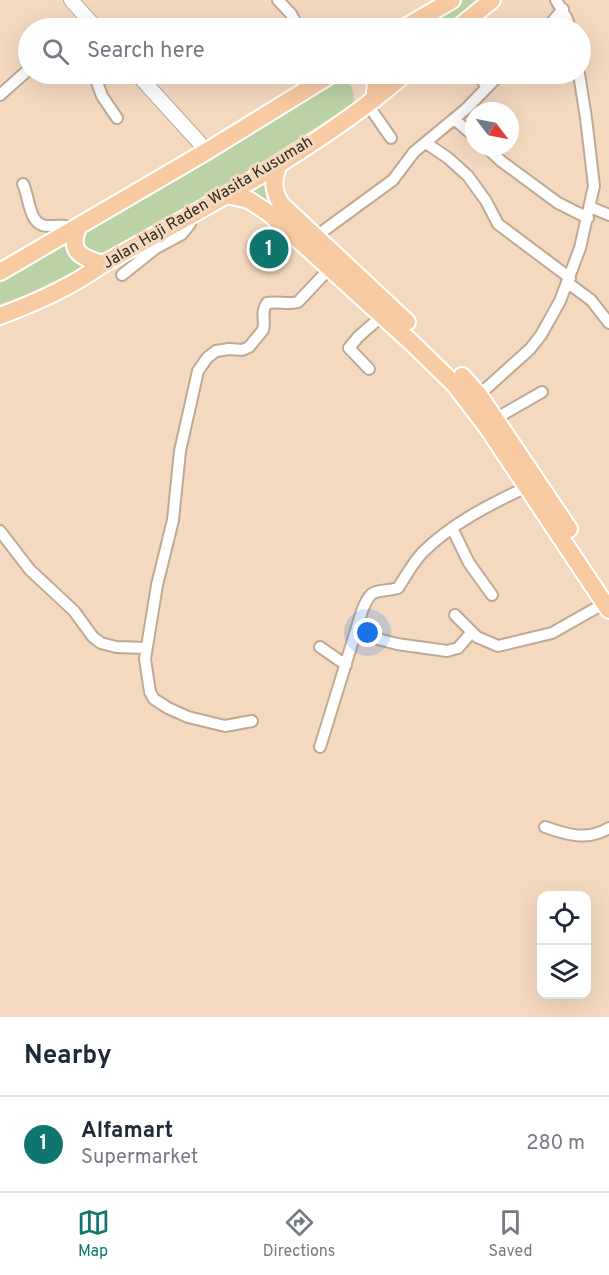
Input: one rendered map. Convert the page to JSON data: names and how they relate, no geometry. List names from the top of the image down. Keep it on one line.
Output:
{"streets":{"highway":["Jalan Haji Raden Wasita Kusumah"]},"north":"bottom right","page":{"search":"Search here","pins":"1","heading":"Nearby","list":[{"mark":"1","name":"Alfamart","note":"Supermarket","value":"280 m"}],"nav":["Map","Directions","Saved"]}}
